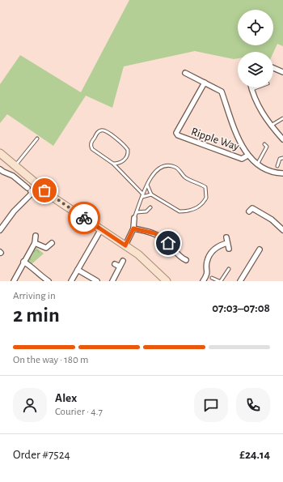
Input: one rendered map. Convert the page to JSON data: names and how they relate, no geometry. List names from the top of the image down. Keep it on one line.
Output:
{"streets":{"street":["Ripple Way"]},"page":{"heading":["2 min","Arriving in","07:03–07:08"],"panel":["Alex","Courier · 4.7","Order #7524","£24.14"],"bar":"On the way · 180 m"}}
